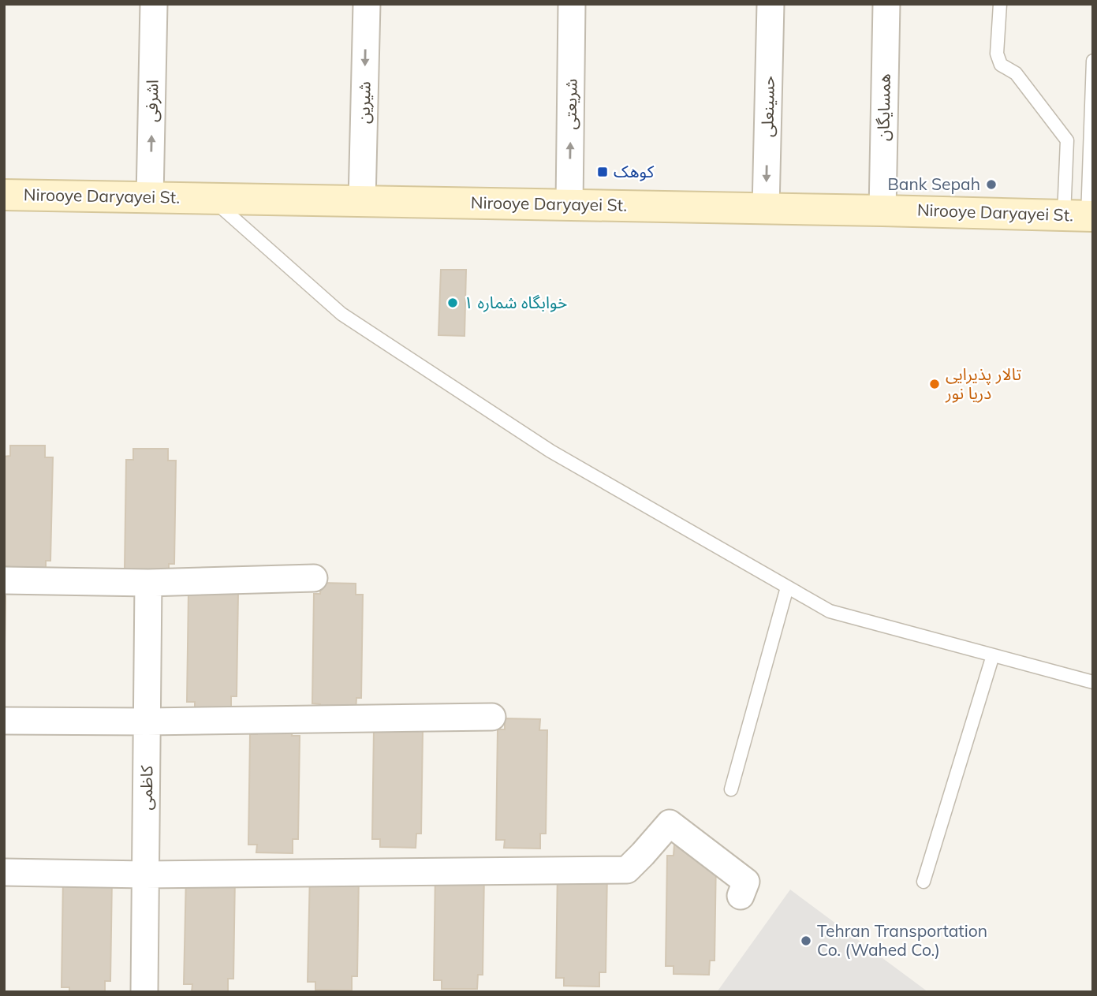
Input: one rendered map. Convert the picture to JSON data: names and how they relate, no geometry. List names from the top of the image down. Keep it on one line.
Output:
{"streets":{"main road":["Nirooye Daryayei St."],"street":["اشرفی","شیرین","شریعتی","حسینعلی","همسایگان","کاظمی"]},"crossings":[["اشرفی","Nirooye Daryayei St."],["شیرین","Nirooye Daryayei St."],["شریعتی","Nirooye Daryayei St."],["حسینعلی","Nirooye Daryayei St."],["همسایگان","Nirooye Daryayei St."]],"one_way":["اشرفی","شیرین","شریعتی","حسینعلی"],"places":{"transit":["کوهک"],"other":["Bank Sepah","خوابگاه شماره ۱","تالار پذیرایی دریا نور","Tehran Transportation Co. (Wahed Co.)"]}}
